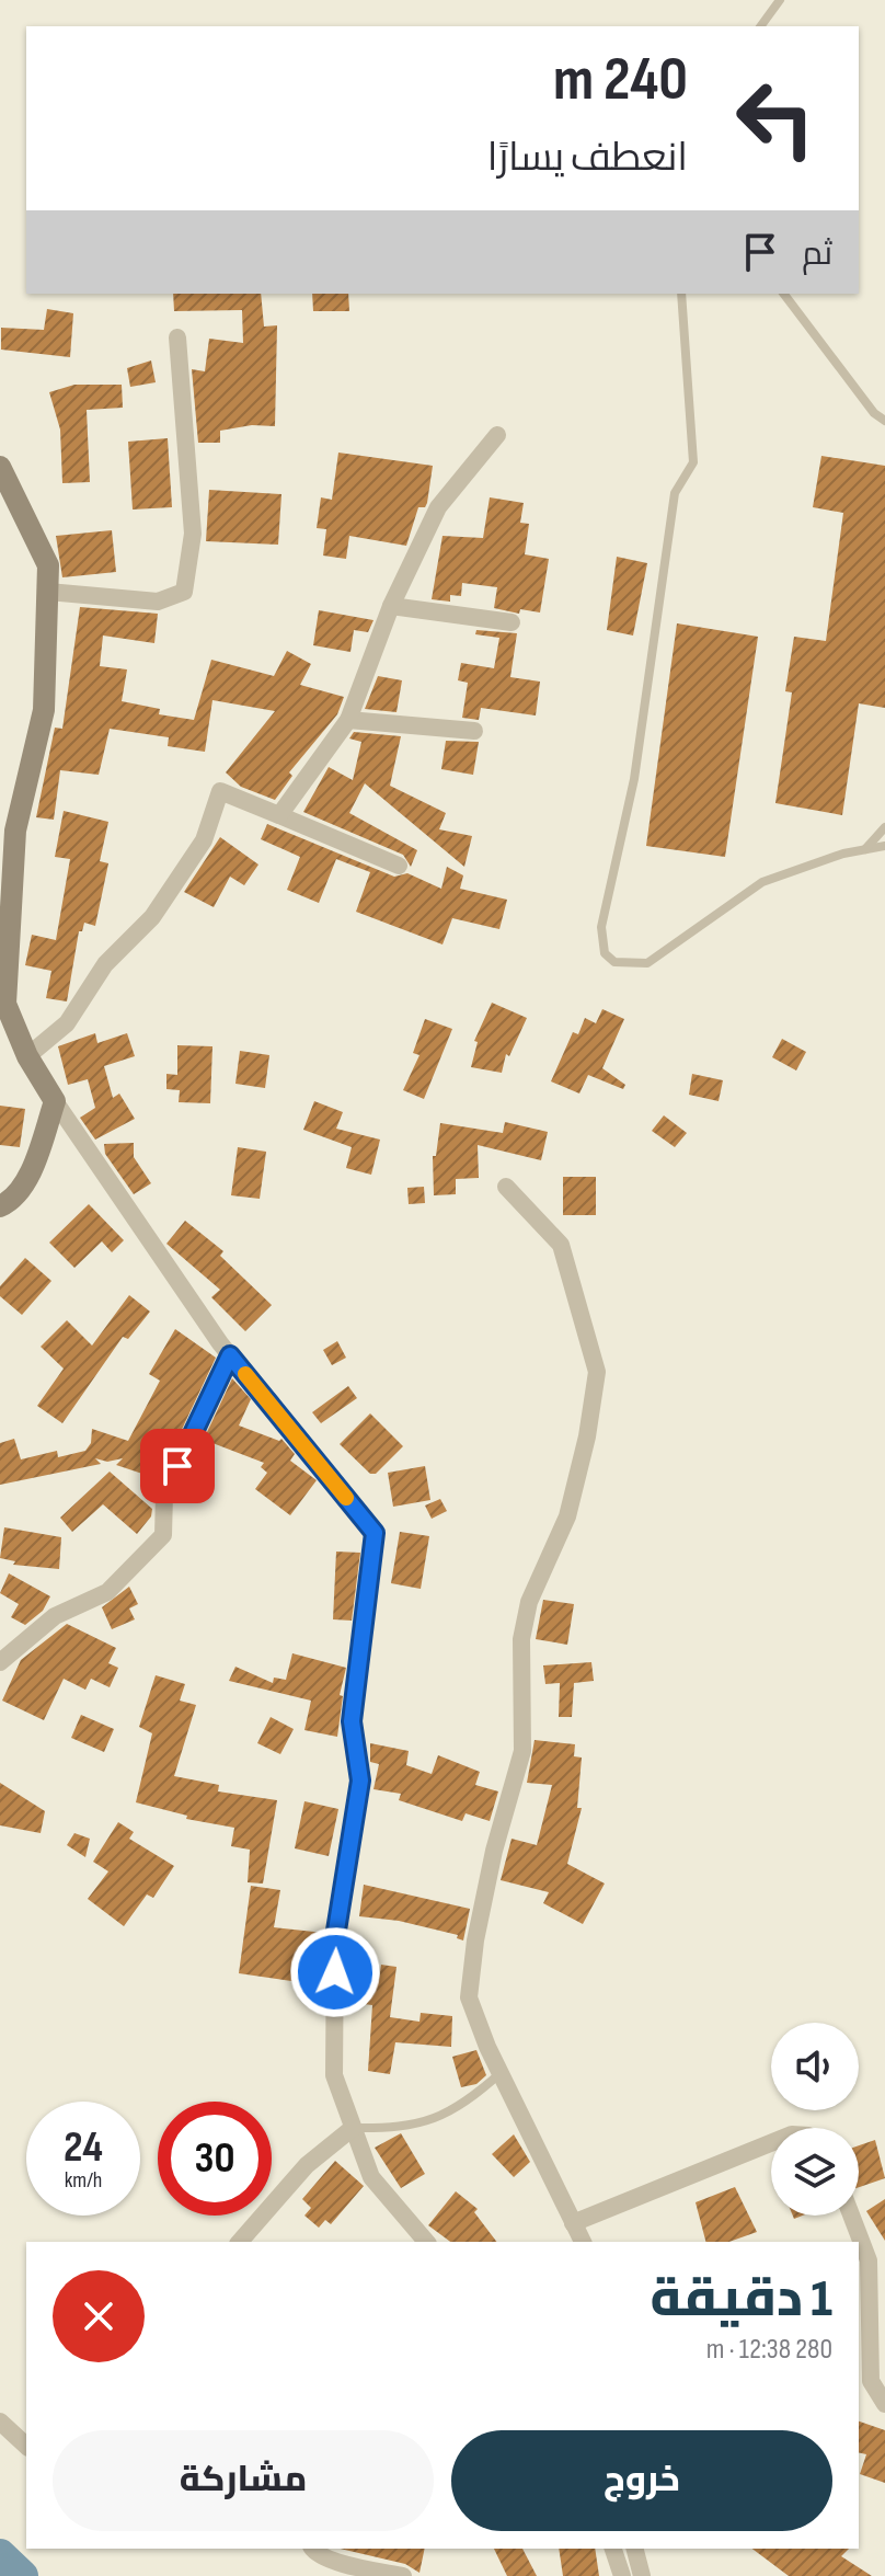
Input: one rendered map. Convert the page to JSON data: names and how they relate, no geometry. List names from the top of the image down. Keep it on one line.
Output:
{"page":{"turn":["240 m","انعطف يسارًا"],"then":"ثم","speed":"24 km/h","limit":"30","heading":["1 دقيقة","280 m · 12:38"],"buttons":["خروج","مشاركة"]}}
